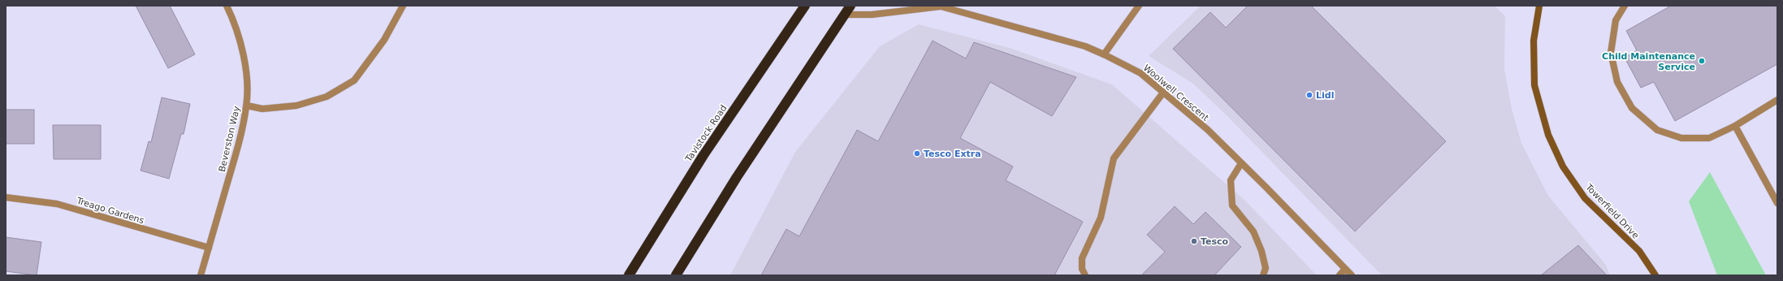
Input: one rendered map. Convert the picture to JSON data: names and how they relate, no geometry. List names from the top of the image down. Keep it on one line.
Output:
{"streets":{"highway":["Tavistock Road"],"street":["Woolwell Crescent","Beverston Way","Treago Gardens","Towerfield Drive"]},"crossings":[["Beverston Way","Treago Gardens"]],"places":["Child Maintenance Service","Lidl","Tesco Extra","Tesco"]}
